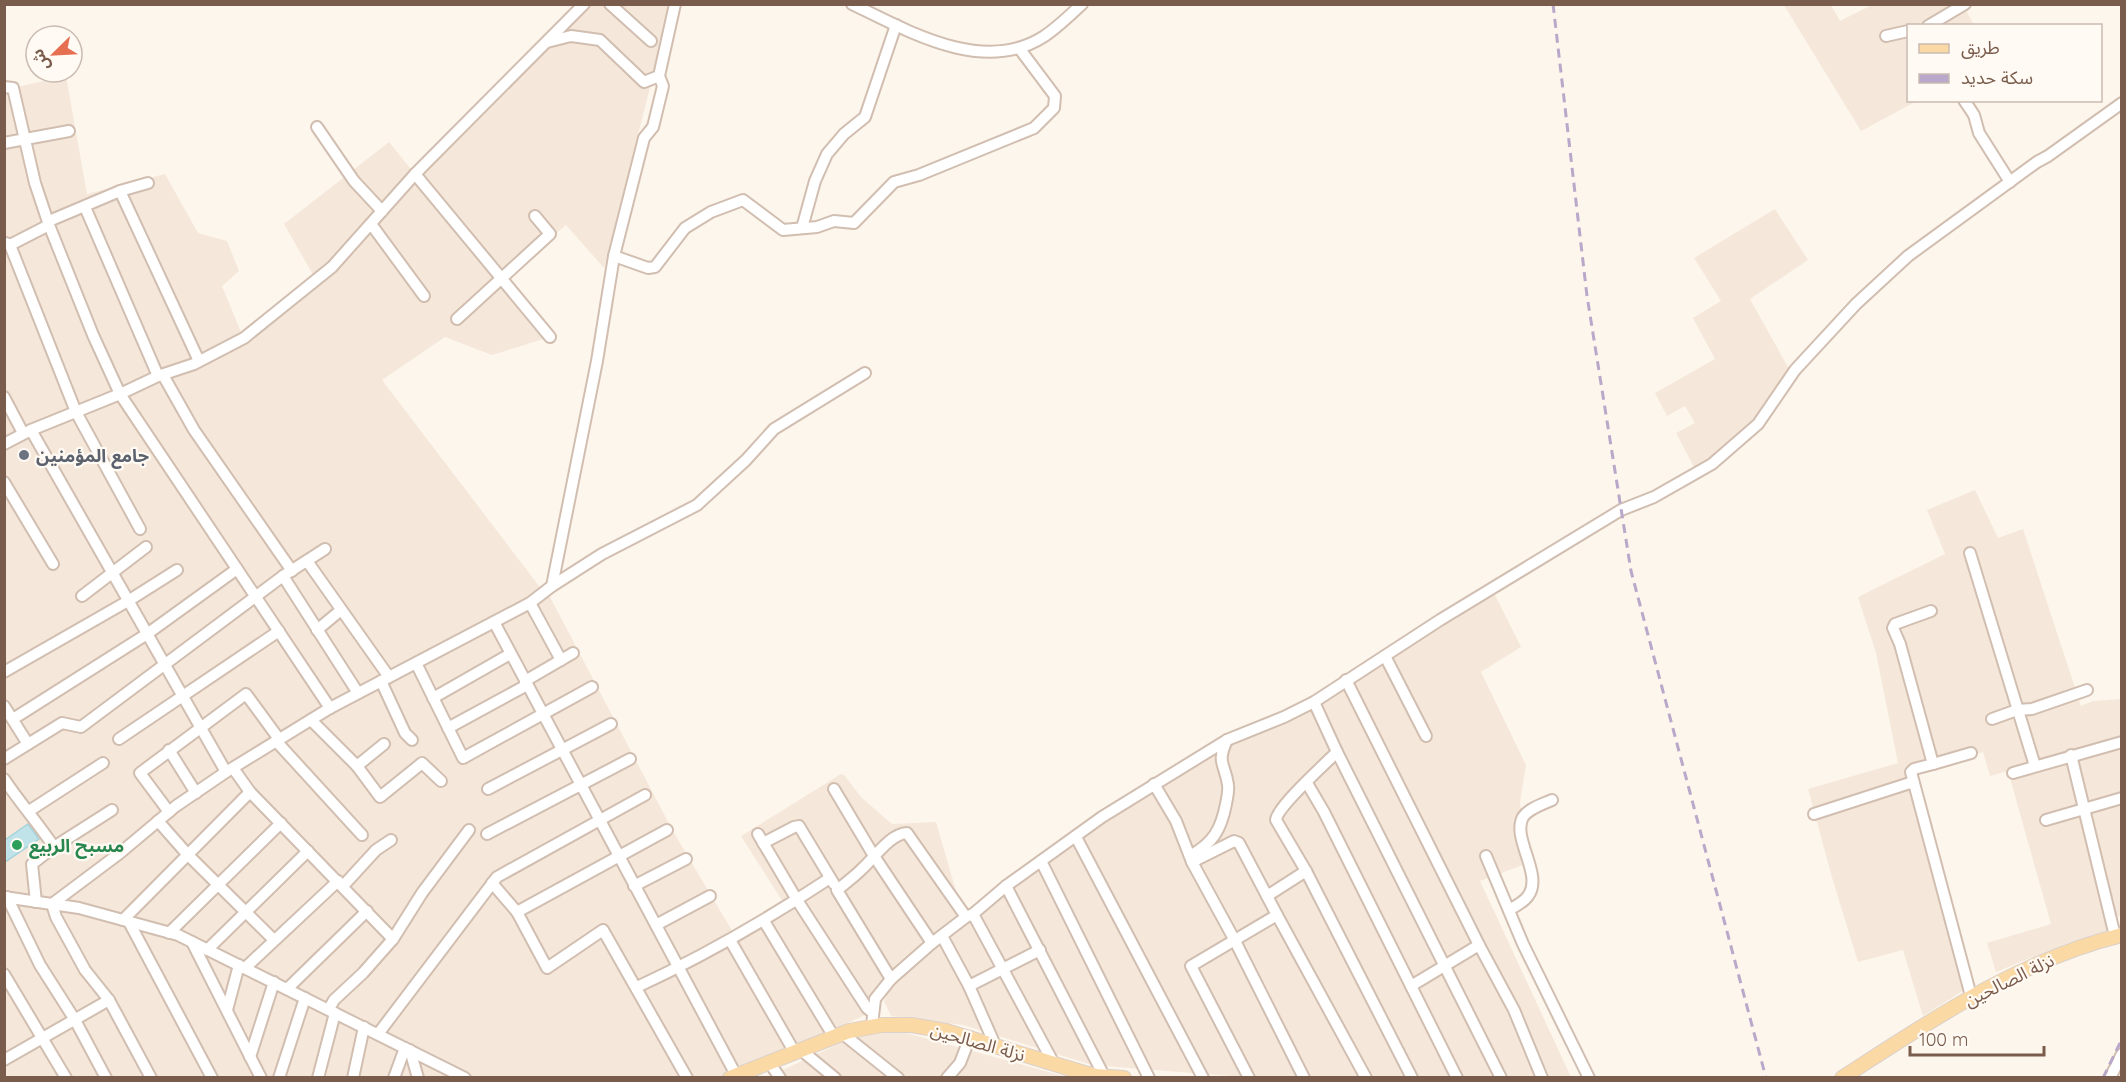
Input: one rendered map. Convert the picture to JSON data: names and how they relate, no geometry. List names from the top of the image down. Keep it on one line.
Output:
{"streets":{"main road":["نزلة الصالحين"]},"places":["جامع المؤمنين","مسبح الربيع"],"legend":["طريق","سكة حديد"],"scale_bar":"100 m","north":"bottom left"}
